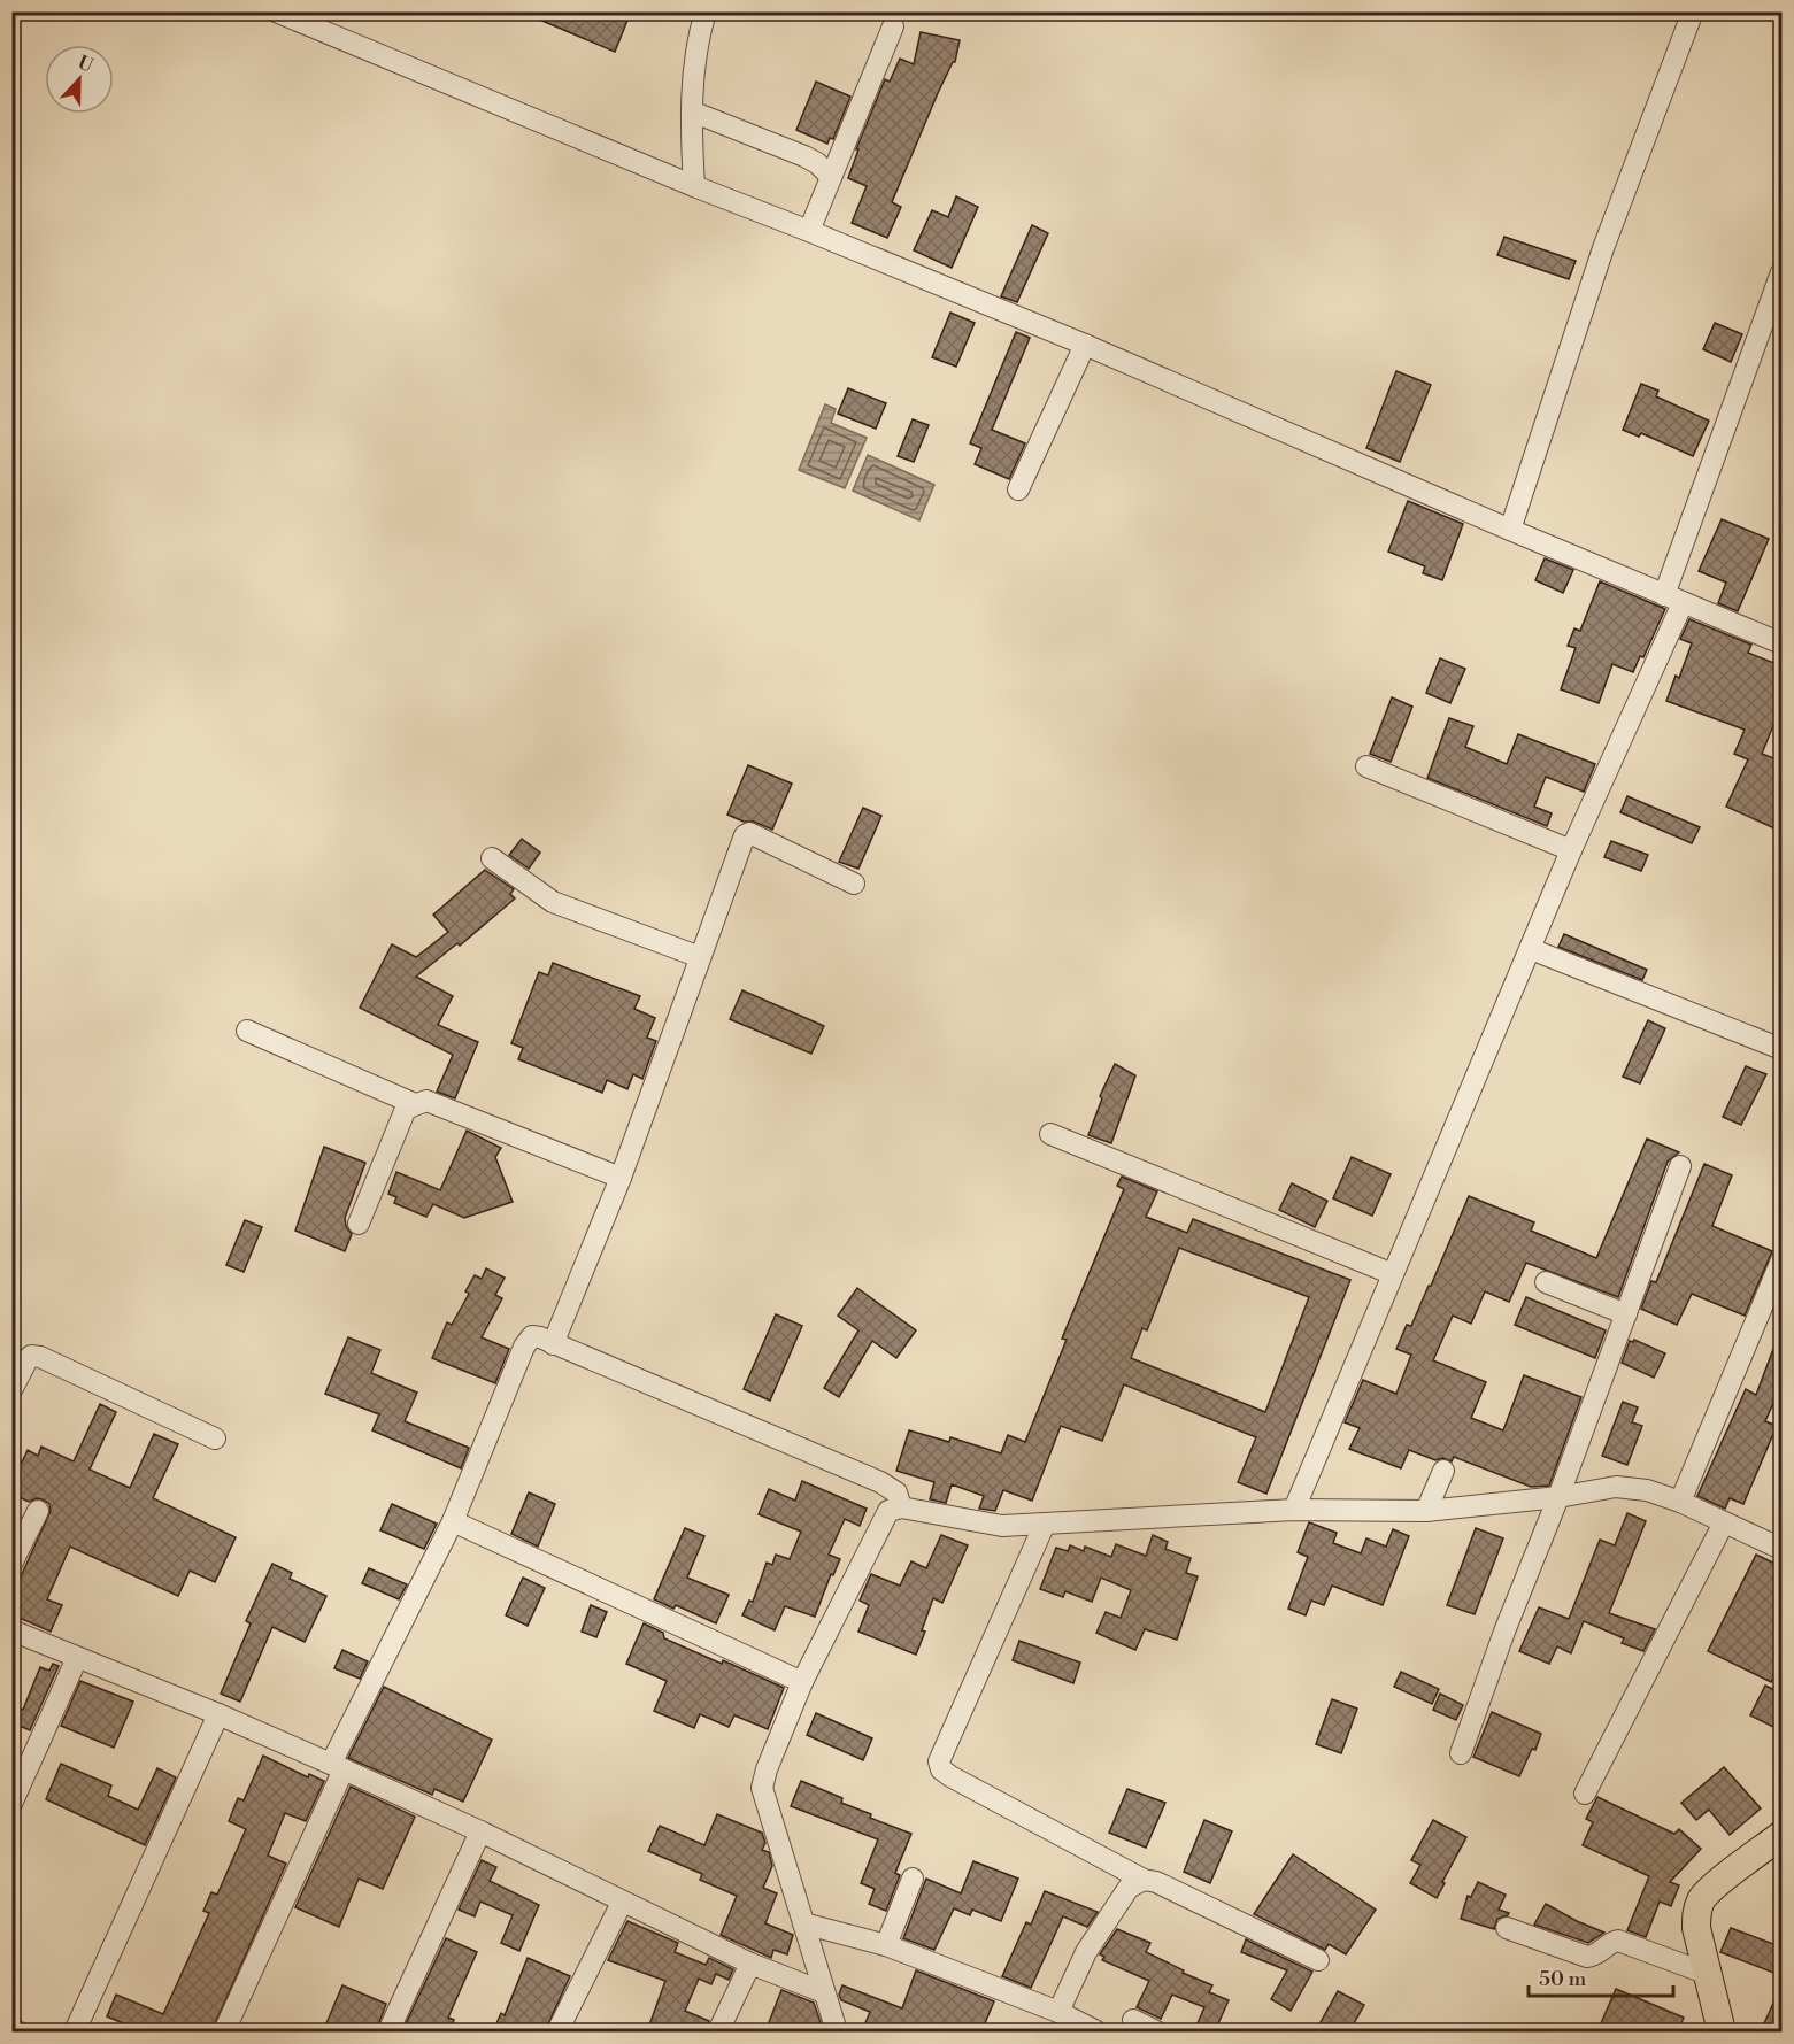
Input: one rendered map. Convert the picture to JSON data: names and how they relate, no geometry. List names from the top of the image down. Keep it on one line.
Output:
{"scale_bar":"50 m","north":"top"}
